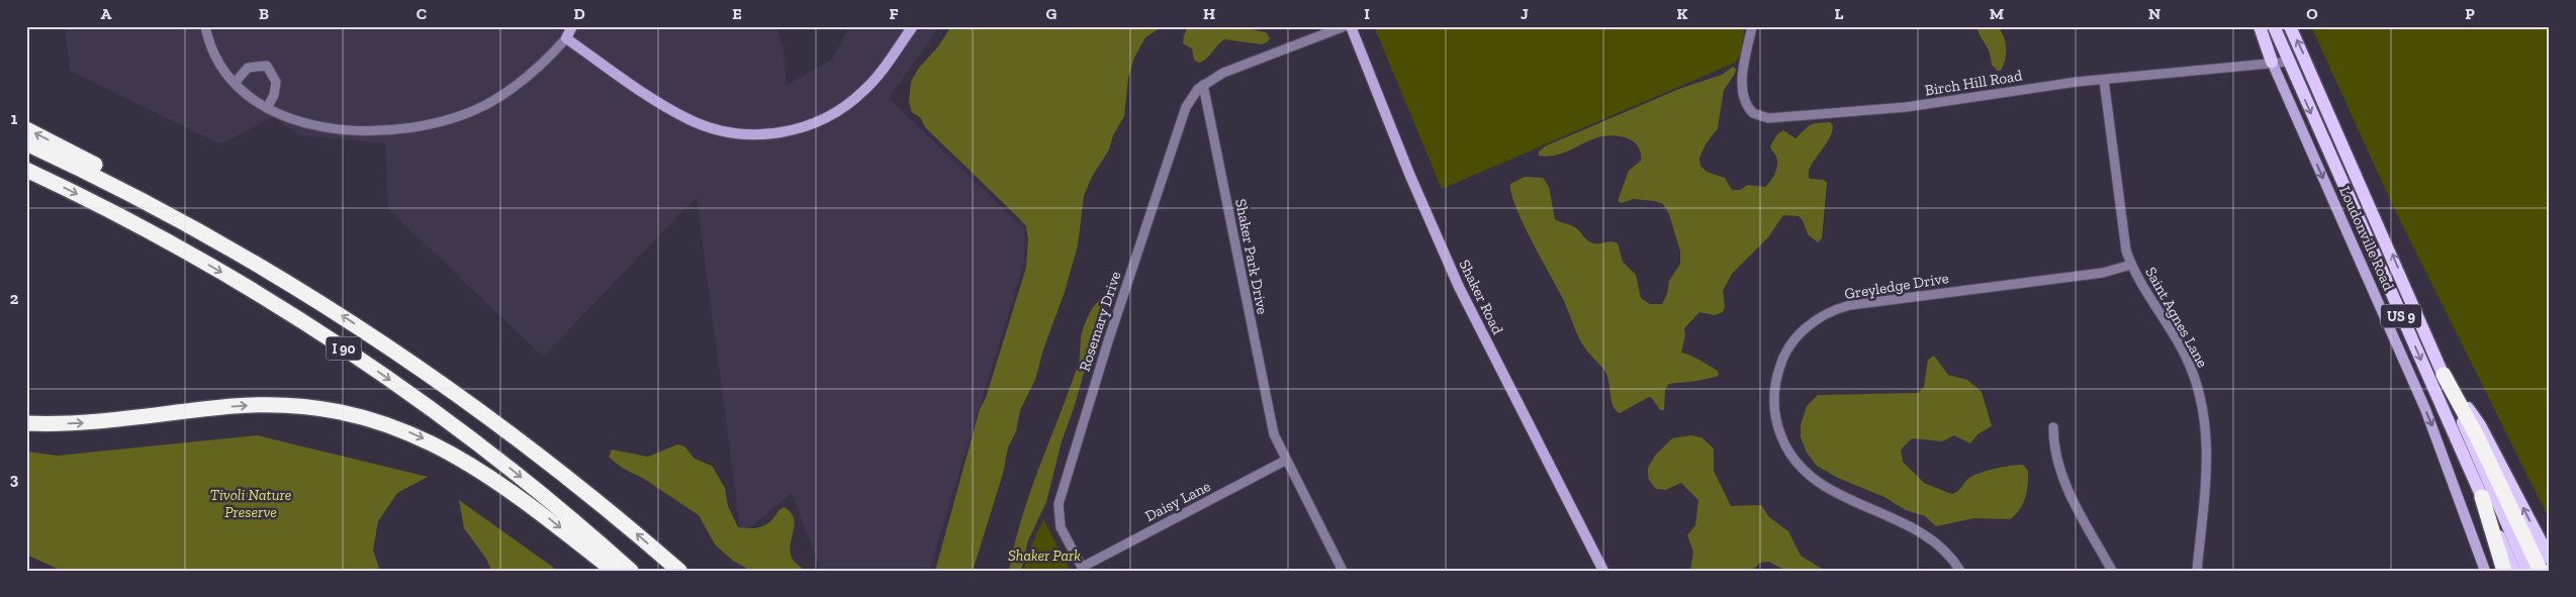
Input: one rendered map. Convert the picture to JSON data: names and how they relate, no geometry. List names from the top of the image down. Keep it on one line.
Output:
{"streets":{"highway":["I 90"],"main road":["Loudonville Road","Shaker Road","US 9"],"street":["Birch Hill Road","Shaker Park Drive","Greyledge Drive","Saint Agnes Lane","Rosemary Drive","Daisy Lane"]},"crossings":[["Birch Hill Road","Loudonville Road"],["Birch Hill Road","US 9"],["Birch Hill Road","Saint Agnes Lane"],["Shaker Park Drive","Rosemary Drive"],["Shaker Park Drive","Daisy Lane"],["Greyledge Drive","Saint Agnes Lane"],["Rosemary Drive","Daisy Lane"]],"parks":["Tivoli Nature Preserve","Shaker Park"],"grid":{"columns":["A","B","C","D","E","F","G","H","I","J","K","L","M","N","O","P"],"rows":["1","2","3"]}}
